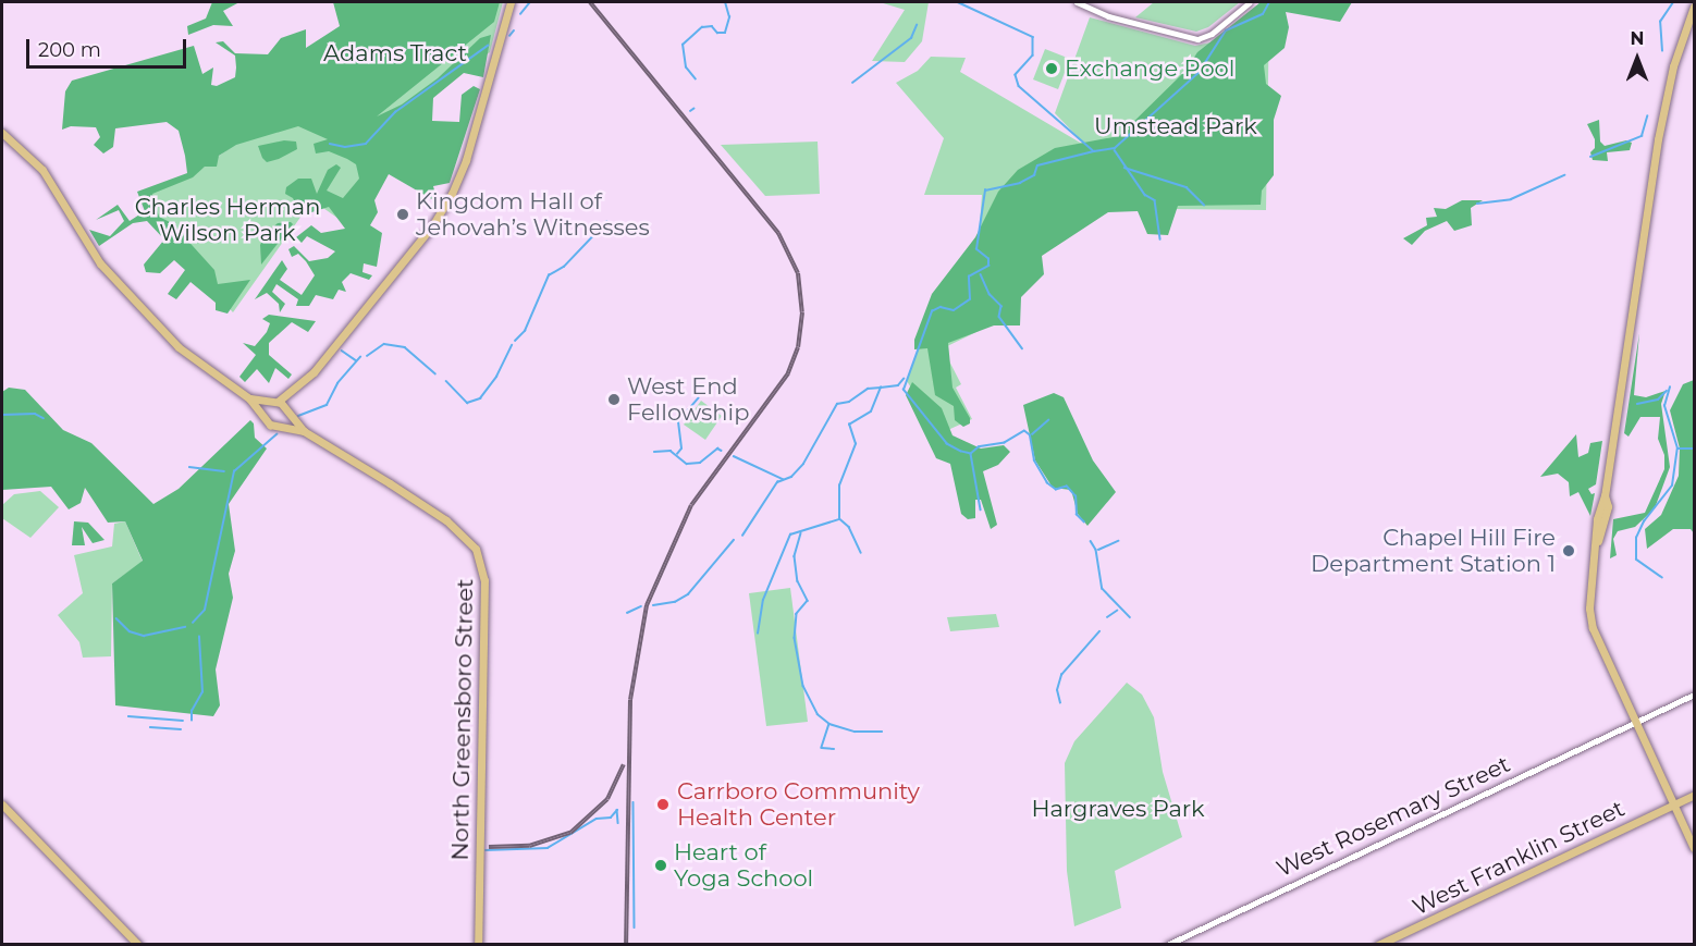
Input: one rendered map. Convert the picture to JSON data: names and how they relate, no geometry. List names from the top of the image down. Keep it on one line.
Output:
{"streets":{"main road":["North Greensboro Street","West Franklin Street"],"street":["West Rosemary Street"]},"parks":["Adams Tract","Umstead Park","Charles Herman Wilson Park","Hargraves Park"],"places":["Exchange Pool","Kingdom Hall of Jehovah’s Witnesses","West End Fellowship","Chapel Hill Fire Department Station 1","Carrboro Community Health Center","Heart of Yoga School"],"scale_bar":"200 m","north":"top"}
